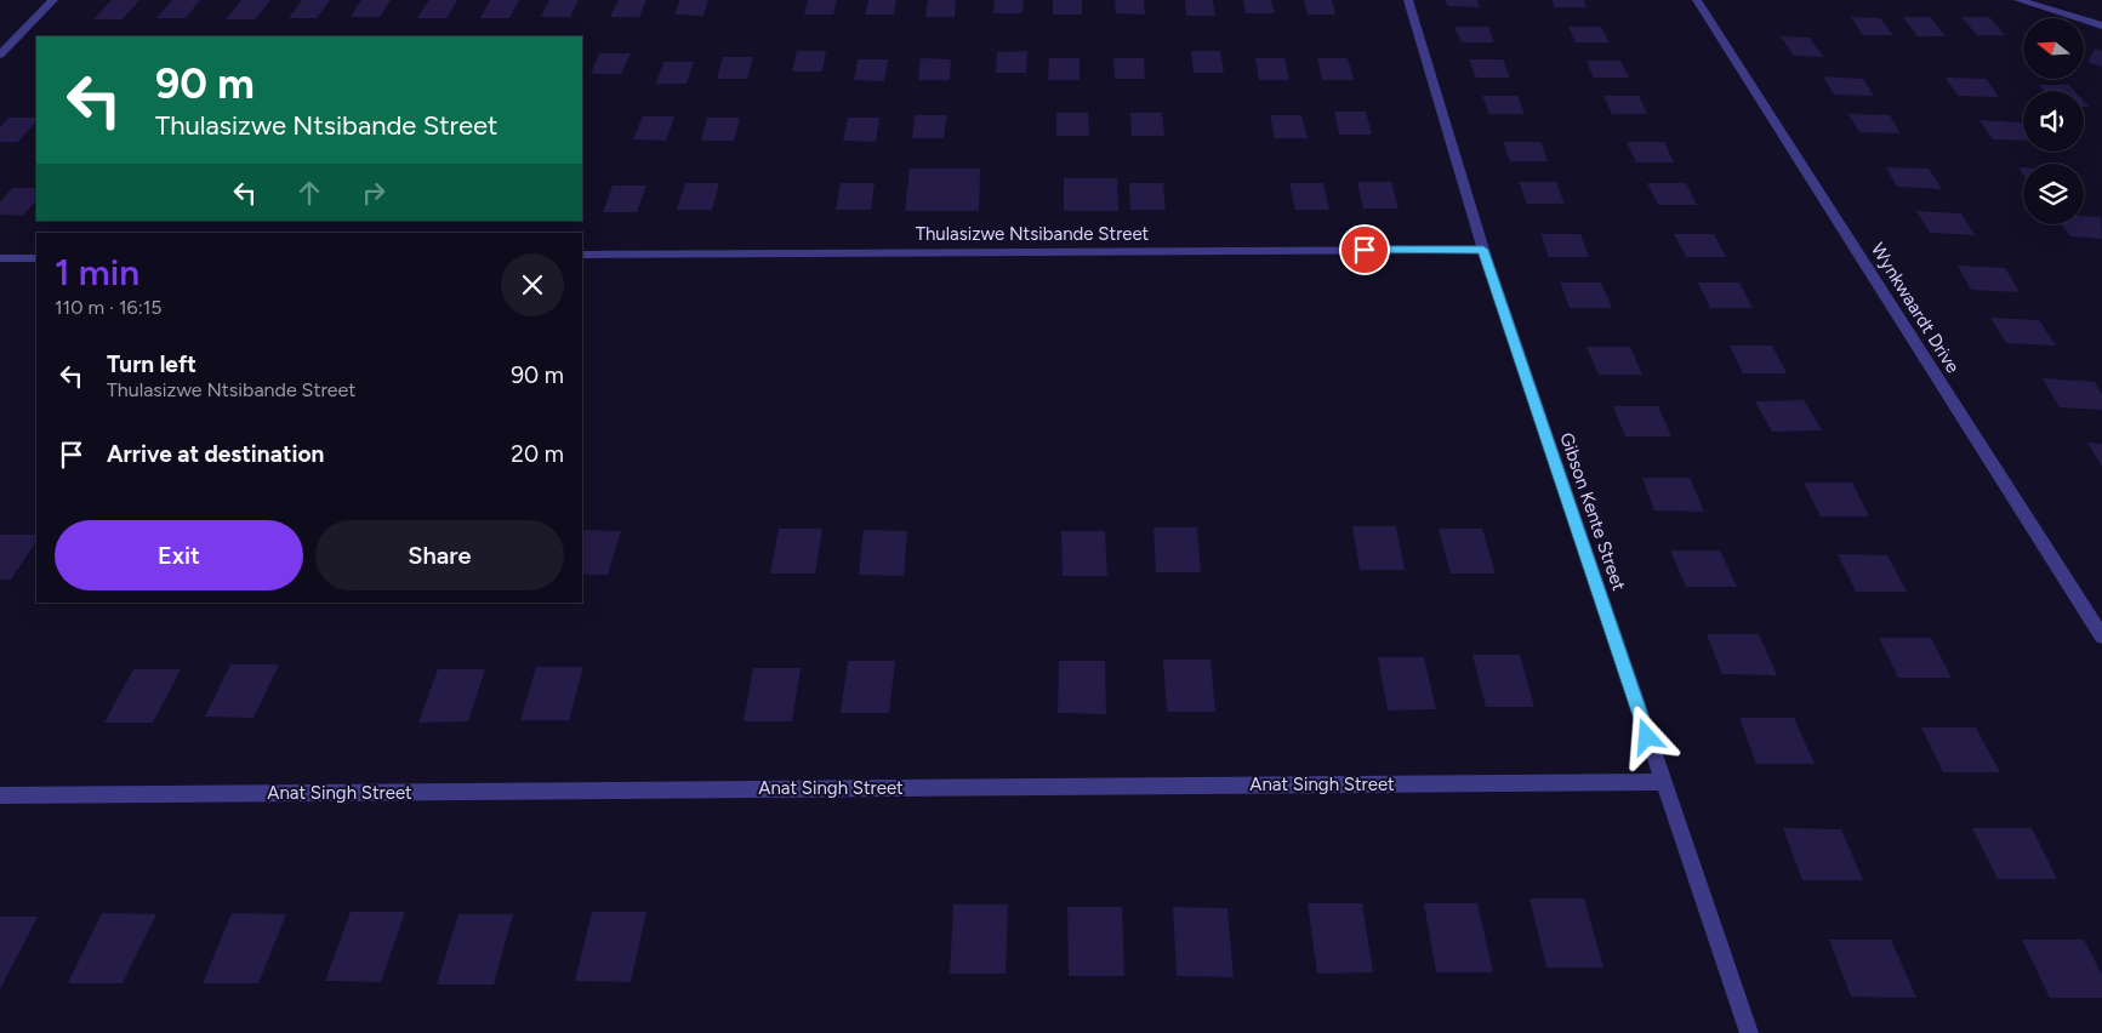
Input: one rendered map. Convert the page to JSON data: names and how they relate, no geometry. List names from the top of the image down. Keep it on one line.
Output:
{"streets":{"street":["Thulasizwe Ntsibande Street","Wynkwaardt Drive","Gibson Kente Street","Anat Singh Street"]},"crossings":[["Thulasizwe Ntsibande Street","Gibson Kente Street"],["Gibson Kente Street","Anat Singh Street"]],"north":"left","page":{"turn":["90 m","Thulasizwe Ntsibande Street"],"heading":["1 min","110 m · 16:15"],"list":[{"name":"Turn left","note":"Thulasizwe Ntsibande Street","value":"90 m"},{"name":"Arrive at destination","value":"20 m"}],"buttons":["Exit","Share"]}}
